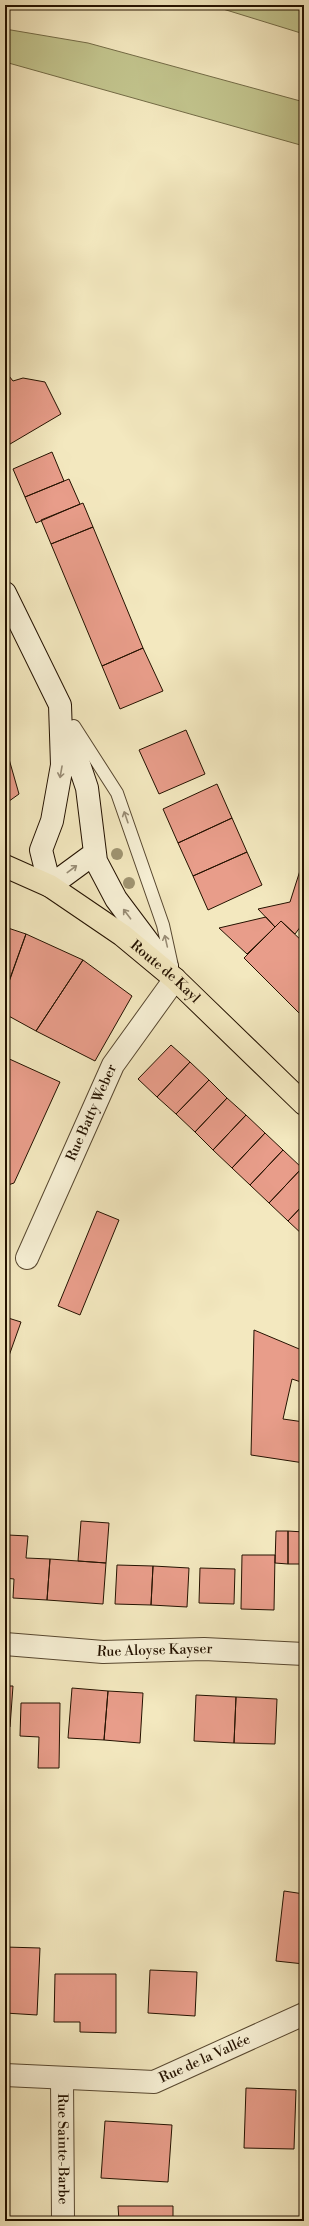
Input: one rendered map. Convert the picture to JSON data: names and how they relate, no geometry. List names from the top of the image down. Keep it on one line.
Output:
{"streets":{"main road":["Route de Kayl"],"street":["Rue Batty Weber","Rue Aloyse Kayser","Rue de la Vallée","Rue Sainte-Barbe"]},"crossings":[["Route de Kayl","Rue Batty Weber"],["Rue de la Vallée","Rue Sainte-Barbe"]]}
